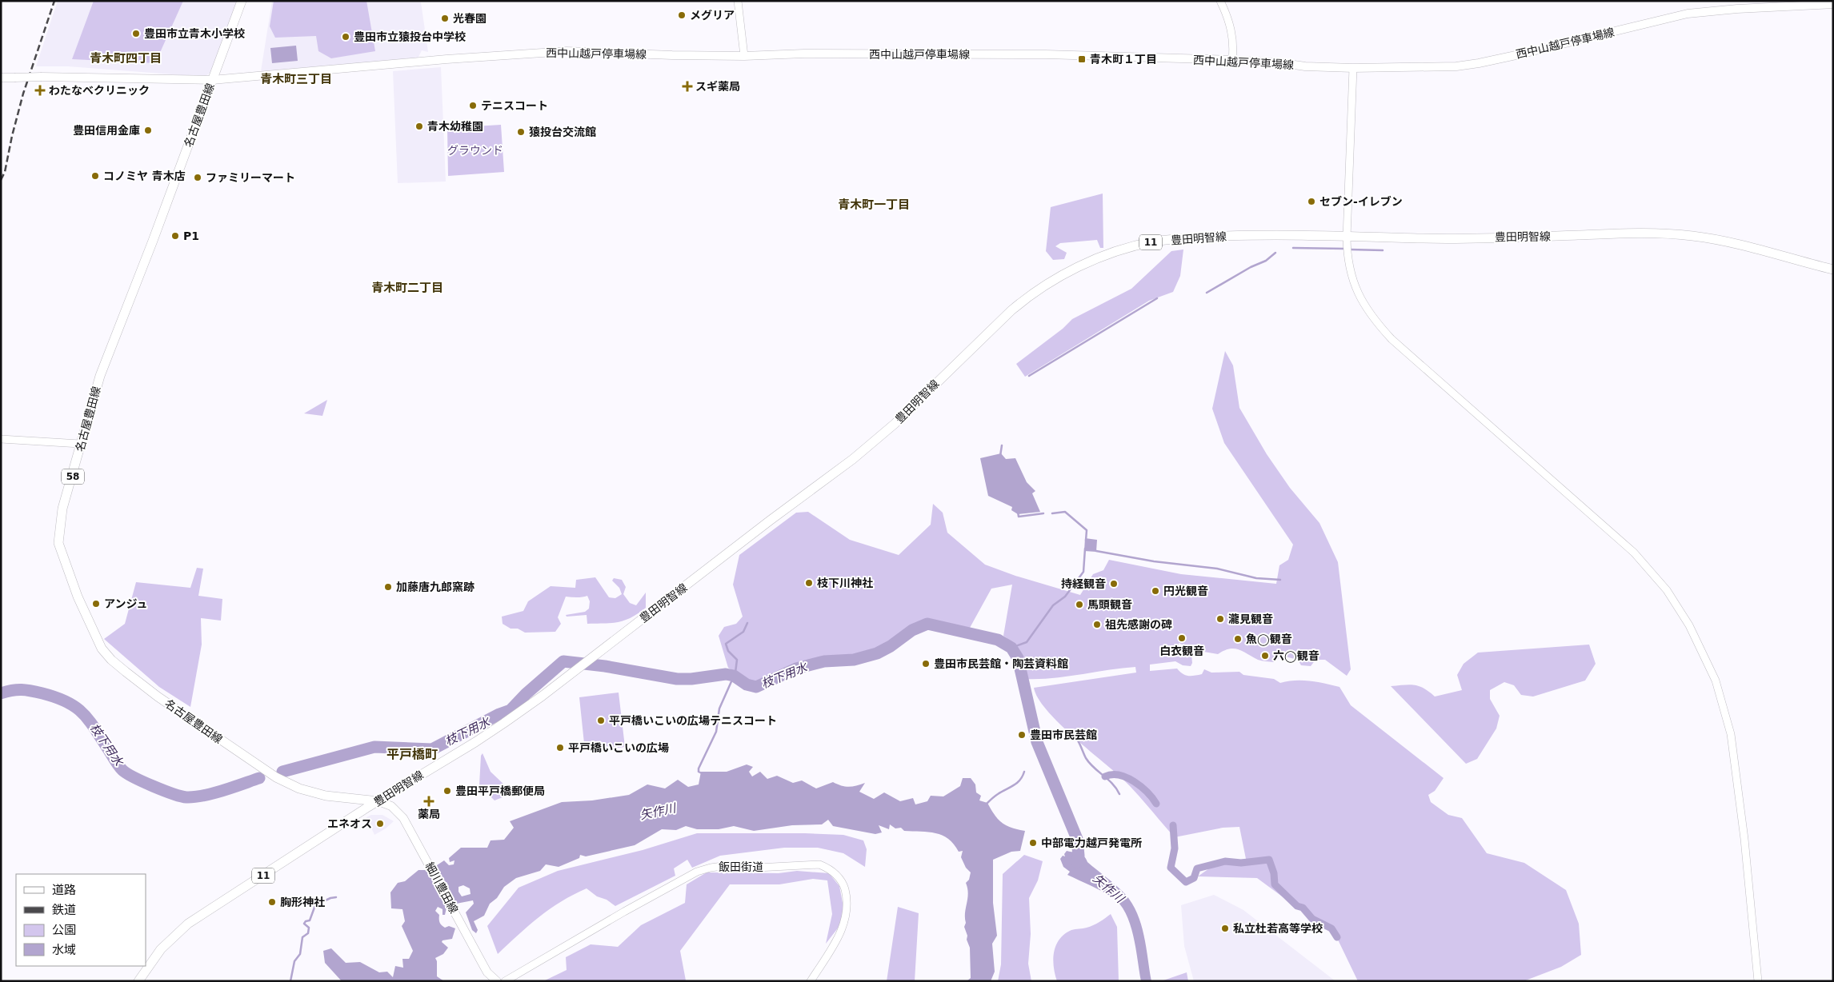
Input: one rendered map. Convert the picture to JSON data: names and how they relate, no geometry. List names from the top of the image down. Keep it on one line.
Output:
{"streets":{"main road":["西中山越戸停車場線","名古屋豊田線","豊田明智線","11","58","細川豊田線"],"street":["飯田街道"]},"crossings":[["西中山越戸停車場線","名古屋豊田線"],["名古屋豊田線","豊田明智線"],["名古屋豊田線","細川豊田線"],["豊田明智線","細川豊田線"]],"districts":["青木町四丁目","青木町三丁目","青木町一丁目","青木町二丁目","平戸橋町"],"water":["枝下用水","矢作川"],"parks":["グラウンド"],"places":{"other":["メグリア","光春園","豊田市立青木小学校","豊田市立猿投台中学校","テニスコート","青木幼稚園","豊田信用金庫","猿投台交流館","コノミヤ 青木店","ファミリーマート","セブン-イレブン","P1","枝下川神社","持経観音","加藤唐九郎窯跡","円光観音","アンジュ","馬頭観音","瀧見観音","祖先感謝の碑","白衣観音","魚◯観音","六◯観音","豊田市民芸館・陶芸資料館","平戸橋いこいの広場テニスコート","豊田市民芸館","平戸橋いこいの広場","豊田平戸橋郵便局","エネオス","中部電力越戸発電所","胸形神社","私立杜若高等学校"],"transit":["青木町１丁目"],"health":["スギ薬局","わたなべクリニック","薬局"]},"legend":["道路","鉄道","公園","水域"]}
